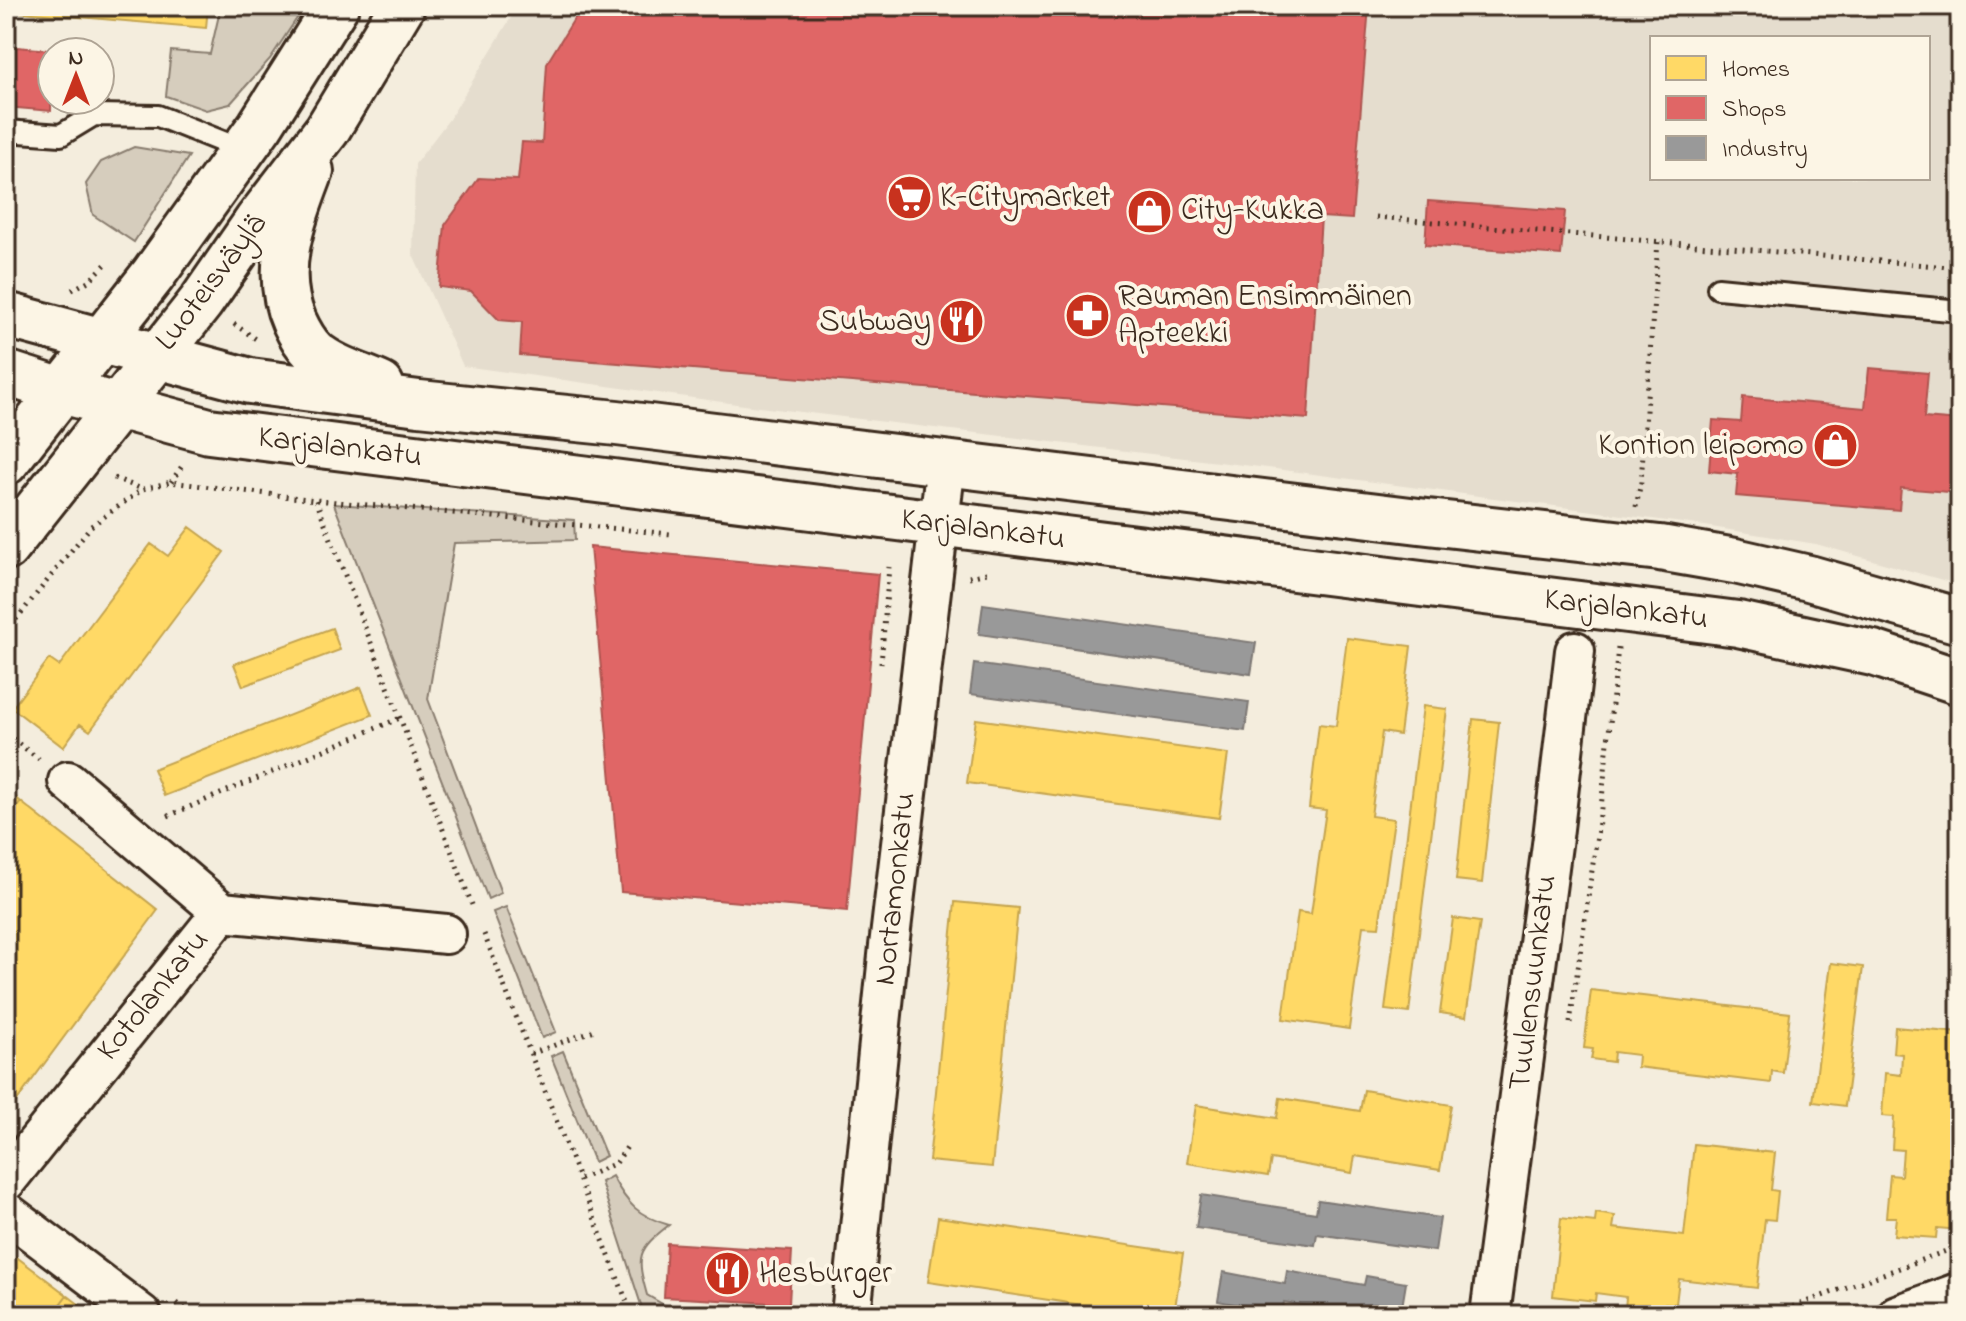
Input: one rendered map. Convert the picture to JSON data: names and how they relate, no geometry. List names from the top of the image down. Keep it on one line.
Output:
{"streets":{"main road":["Luoteisväylä","Karjalankatu"],"street":["Nortamonkatu","Tuulensuunkatu","Kotolankatu"]},"crossings":[["Luoteisväylä","Karjalankatu"],["Karjalankatu","Nortamonkatu"]],"places":{"supermarket":["K-Citymarket"],"shop":["City-Kukka","Kontion leipomo"],"pharmacy":["Rauman Ensimmäinen Apteekki"],"restaurant":["Subway","Hesburger"]},"legend":["Homes","Shops","Industry"],"north":"top"}
